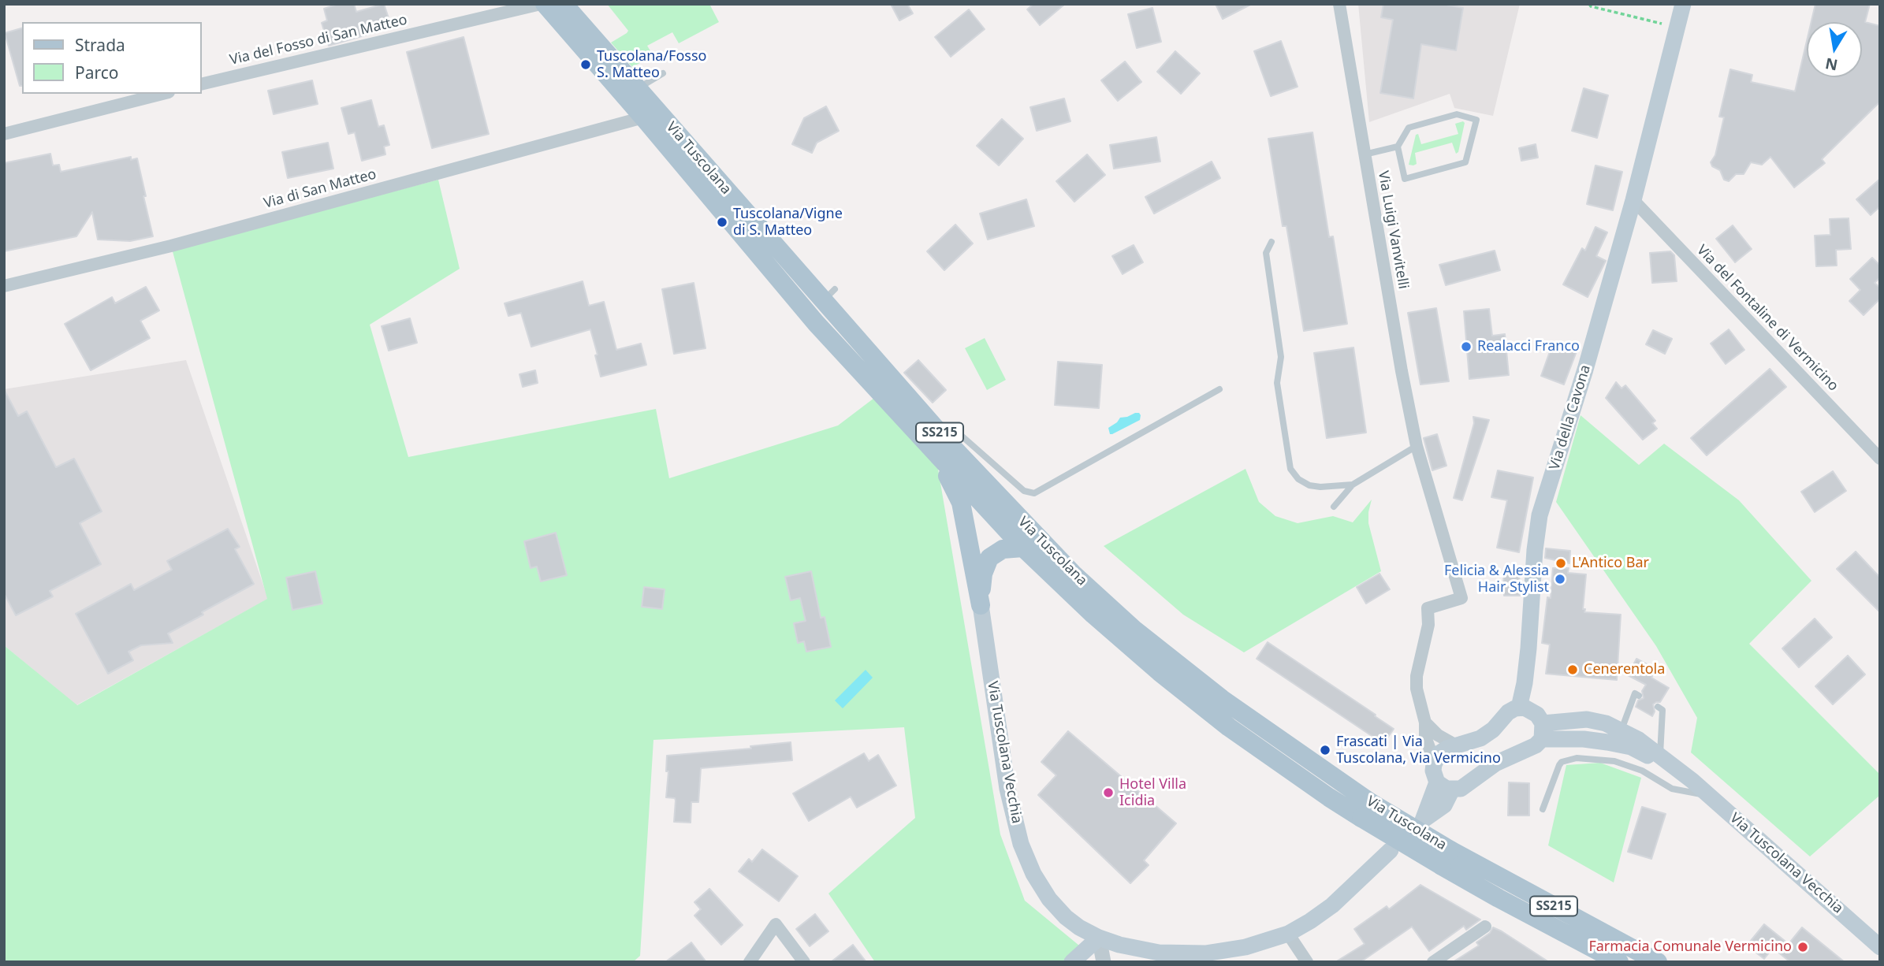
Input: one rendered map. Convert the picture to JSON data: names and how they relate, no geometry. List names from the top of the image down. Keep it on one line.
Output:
{"streets":{"main road":["Via Tuscolana","Via della Cavona","SS215","Via Tuscolana Vecchia"],"street":["Via del Fosso di San Matteo","Via di San Matteo","Via Luigi Vanvitelli","Via del Fontaline di Vermicino"]},"crossings":[["Via del Fosso di San Matteo","Via Tuscolana"],["Via Tuscolana","Via di San Matteo"],["Via del Fontaline di Vermicino","Via della Cavona"]],"places":["Tuscolana/Fosso S. Matteo","Tuscolana/Vigne di S. Matteo","Realacci Franco","L'Antico Bar","Felicia & Alessia Hair Stylist","Cenerentola","Frascati | Via Tuscolana, Via Vermicino","Hotel Villa Icidia","Farmacia Comunale Vermicino"],"legend":["Strada","Parco"],"north":"bottom"}
